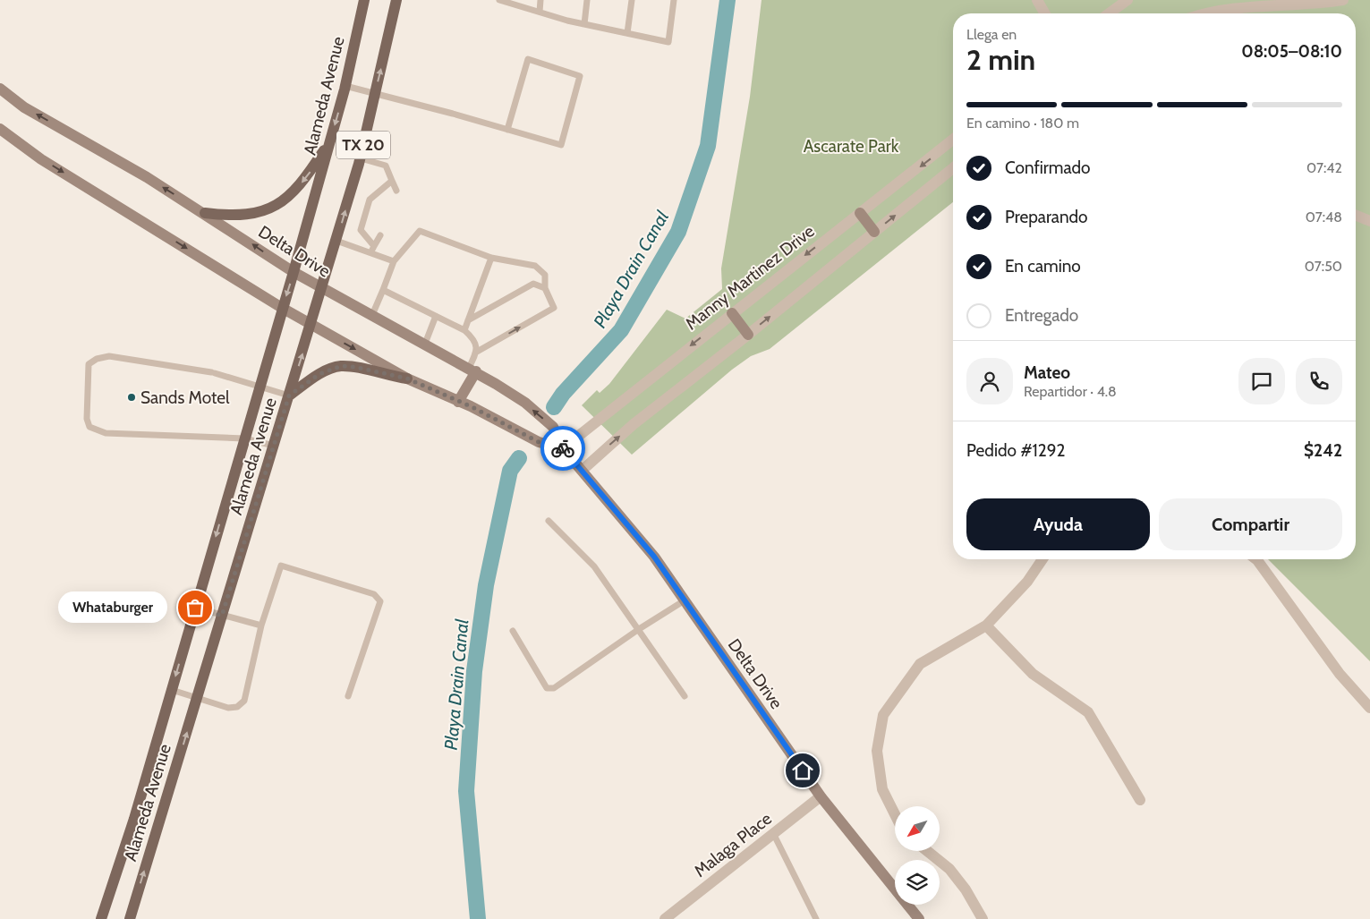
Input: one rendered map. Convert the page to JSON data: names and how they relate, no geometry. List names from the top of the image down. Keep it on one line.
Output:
{"streets":{"main road":["Alameda Avenue","TX 20","Delta Drive"],"street":["Manny Martinez Drive","Malaga Place"]},"crossings":[["Alameda Avenue","Delta Drive"],["Delta Drive","Manny Martinez Drive"],["Delta Drive","Malaga Place"]],"water":["Playa Drain Canal"],"parks":["Ascarate Park"],"places":["Sands Motel","Whataburger"],"north":"bottom left","page":{"heading":["2 min","Llega en","08:05–08:10"],"panel":["Mateo","Repartidor · 4.8","Pedido #1292","$242"],"bar":"En camino · 180 m","list":[["Confirmado","07:42"],["Preparando","07:48"],["En camino","07:50"],"Entregado"],"buttons":["Ayuda","Compartir"],"bubble":"Whataburger"}}
